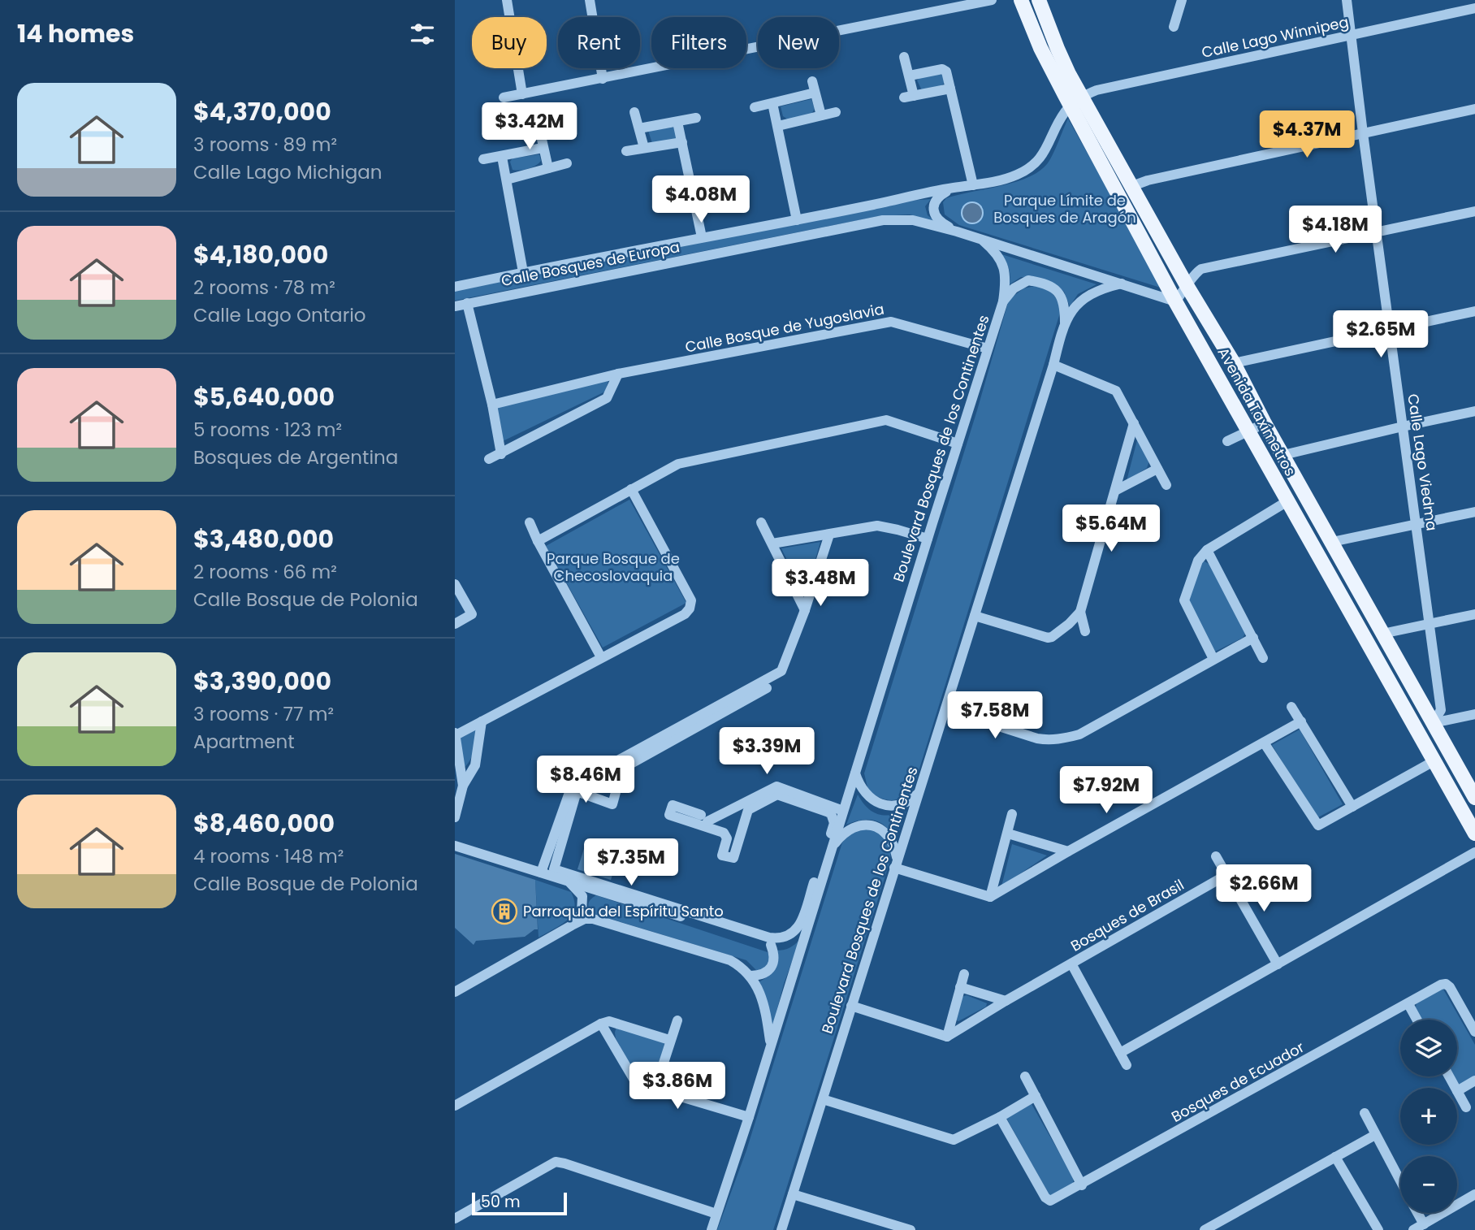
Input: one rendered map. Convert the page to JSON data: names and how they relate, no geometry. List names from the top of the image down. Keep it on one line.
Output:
{"streets":{"main road":["Avenida Taxímetros"],"street":["Calle Lago Winnipeg","Calle Bosques de Europa","Calle Bosque de Yugoslavia","Boulevard Bosques de los Continentes","Calle Lago Viedma","Bosques de Brasil","Bosques de Ecuador"]},"crossings":[["Calle Lago Winnipeg","Avenida Taxímetros"],["Calle Lago Winnipeg","Calle Lago Viedma"],["Calle Bosques de Europa","Avenida Taxímetros"],["Calle Bosques de Europa","Boulevard Bosques de los Continentes"],["Calle Bosque de Yugoslavia","Boulevard Bosques de los Continentes"],["Avenida Taxímetros","Calle Lago Viedma"]],"parks":["Parque Límite de Bosques de Aragón","Parque Bosque de Checoslovaquia"],"places":{"building":["Parroquia del Espíritu Santo"]},"scale_bar":"50 m","page":{"heading":"14 homes","chip":["Buy","Rent","Filters","New"],"list":[{"name":"$4,370,000","note":"3 rooms · 89 m² · Calle Lago Michigan"},{"name":"$4,180,000","note":"2 rooms · 78 m² · Calle Lago Ontario"},{"name":"$5,640,000","note":"5 rooms · 123 m² · Bosques de Argentina"},{"name":"$3,480,000","note":"2 rooms · 66 m² · Calle Bosque de Polonia"},{"name":"$3,390,000","note":"3 rooms · 77 m² · Apartment"},{"name":"$8,460,000","note":"4 rooms · 148 m² · Calle Bosque de Polonia"}],"price":["$3.42M","$4.37M","$4.08M","$4.18M","$2.65M","$5.64M","$3.48M","$7.58M","$3.39M","$8.46M","$7.92M","$7.35M","$2.66M","$3.86M"],"map_buttons":["+","−"],"scale":"50 m"}}
